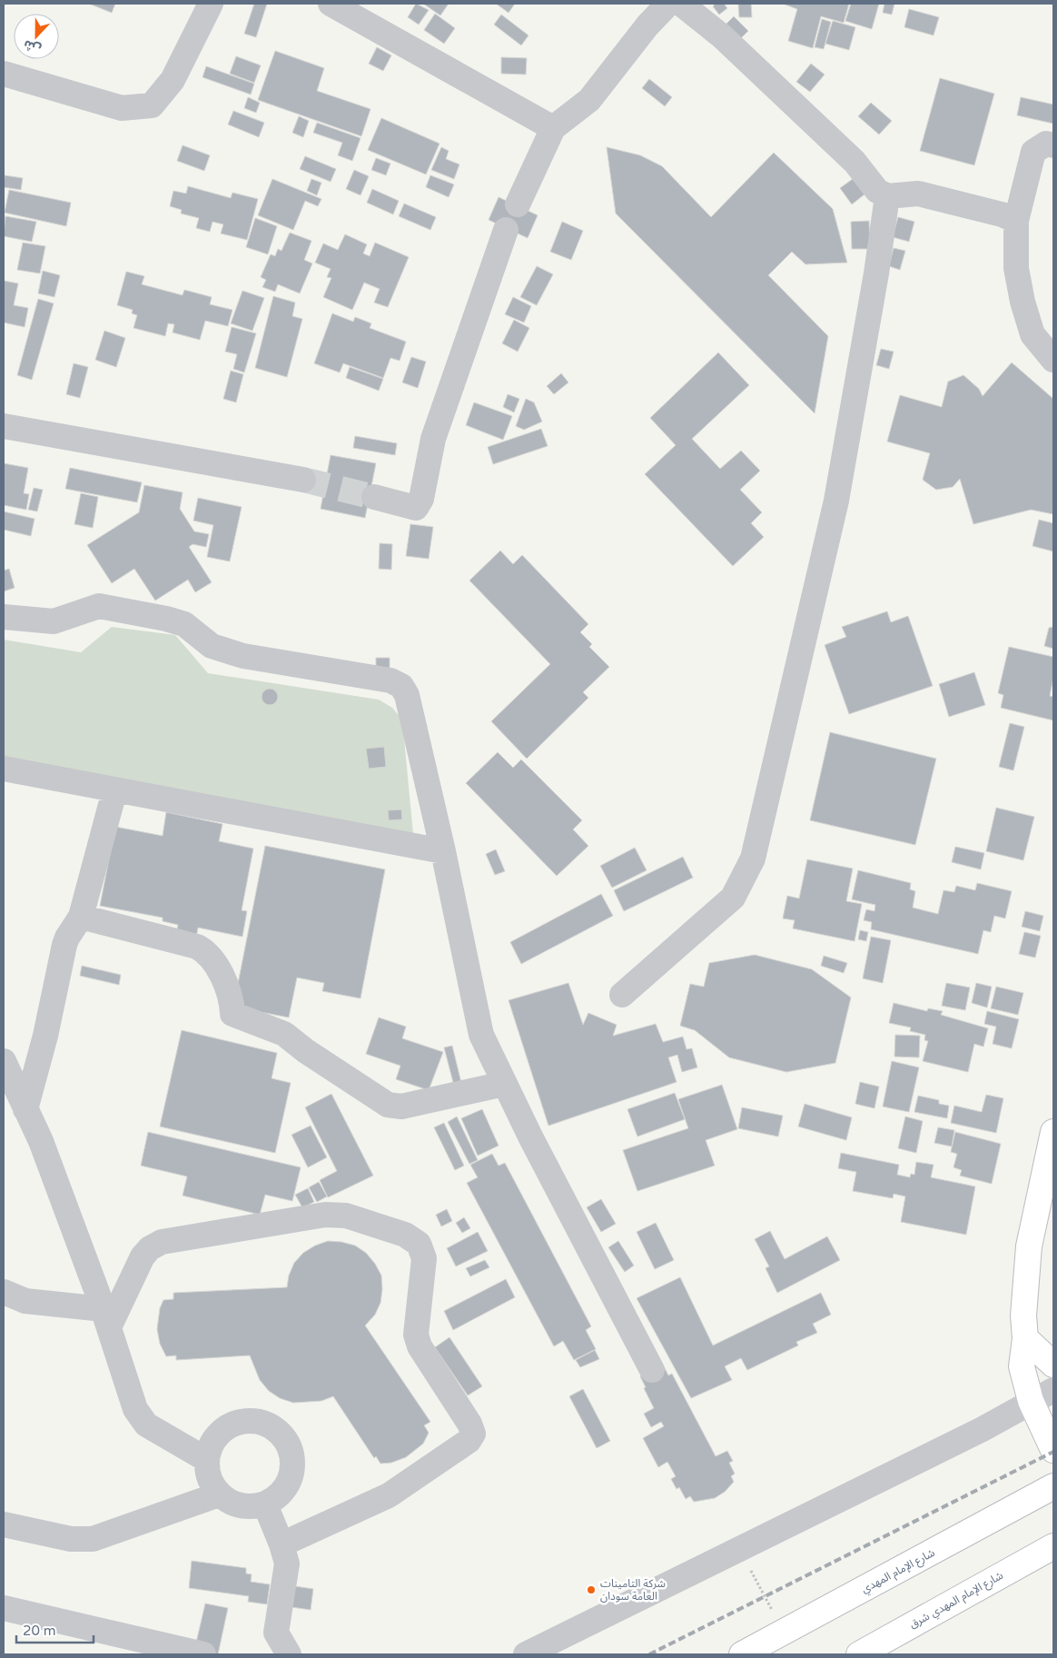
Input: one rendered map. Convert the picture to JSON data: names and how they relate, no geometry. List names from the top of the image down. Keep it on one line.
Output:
{"streets":{"main road":["شارع الإمام المهدي","شارع الإمام المهدي شرق"]},"places":["شركة التامينات العامة سودان"],"scale_bar":"20 m","north":"bottom"}
